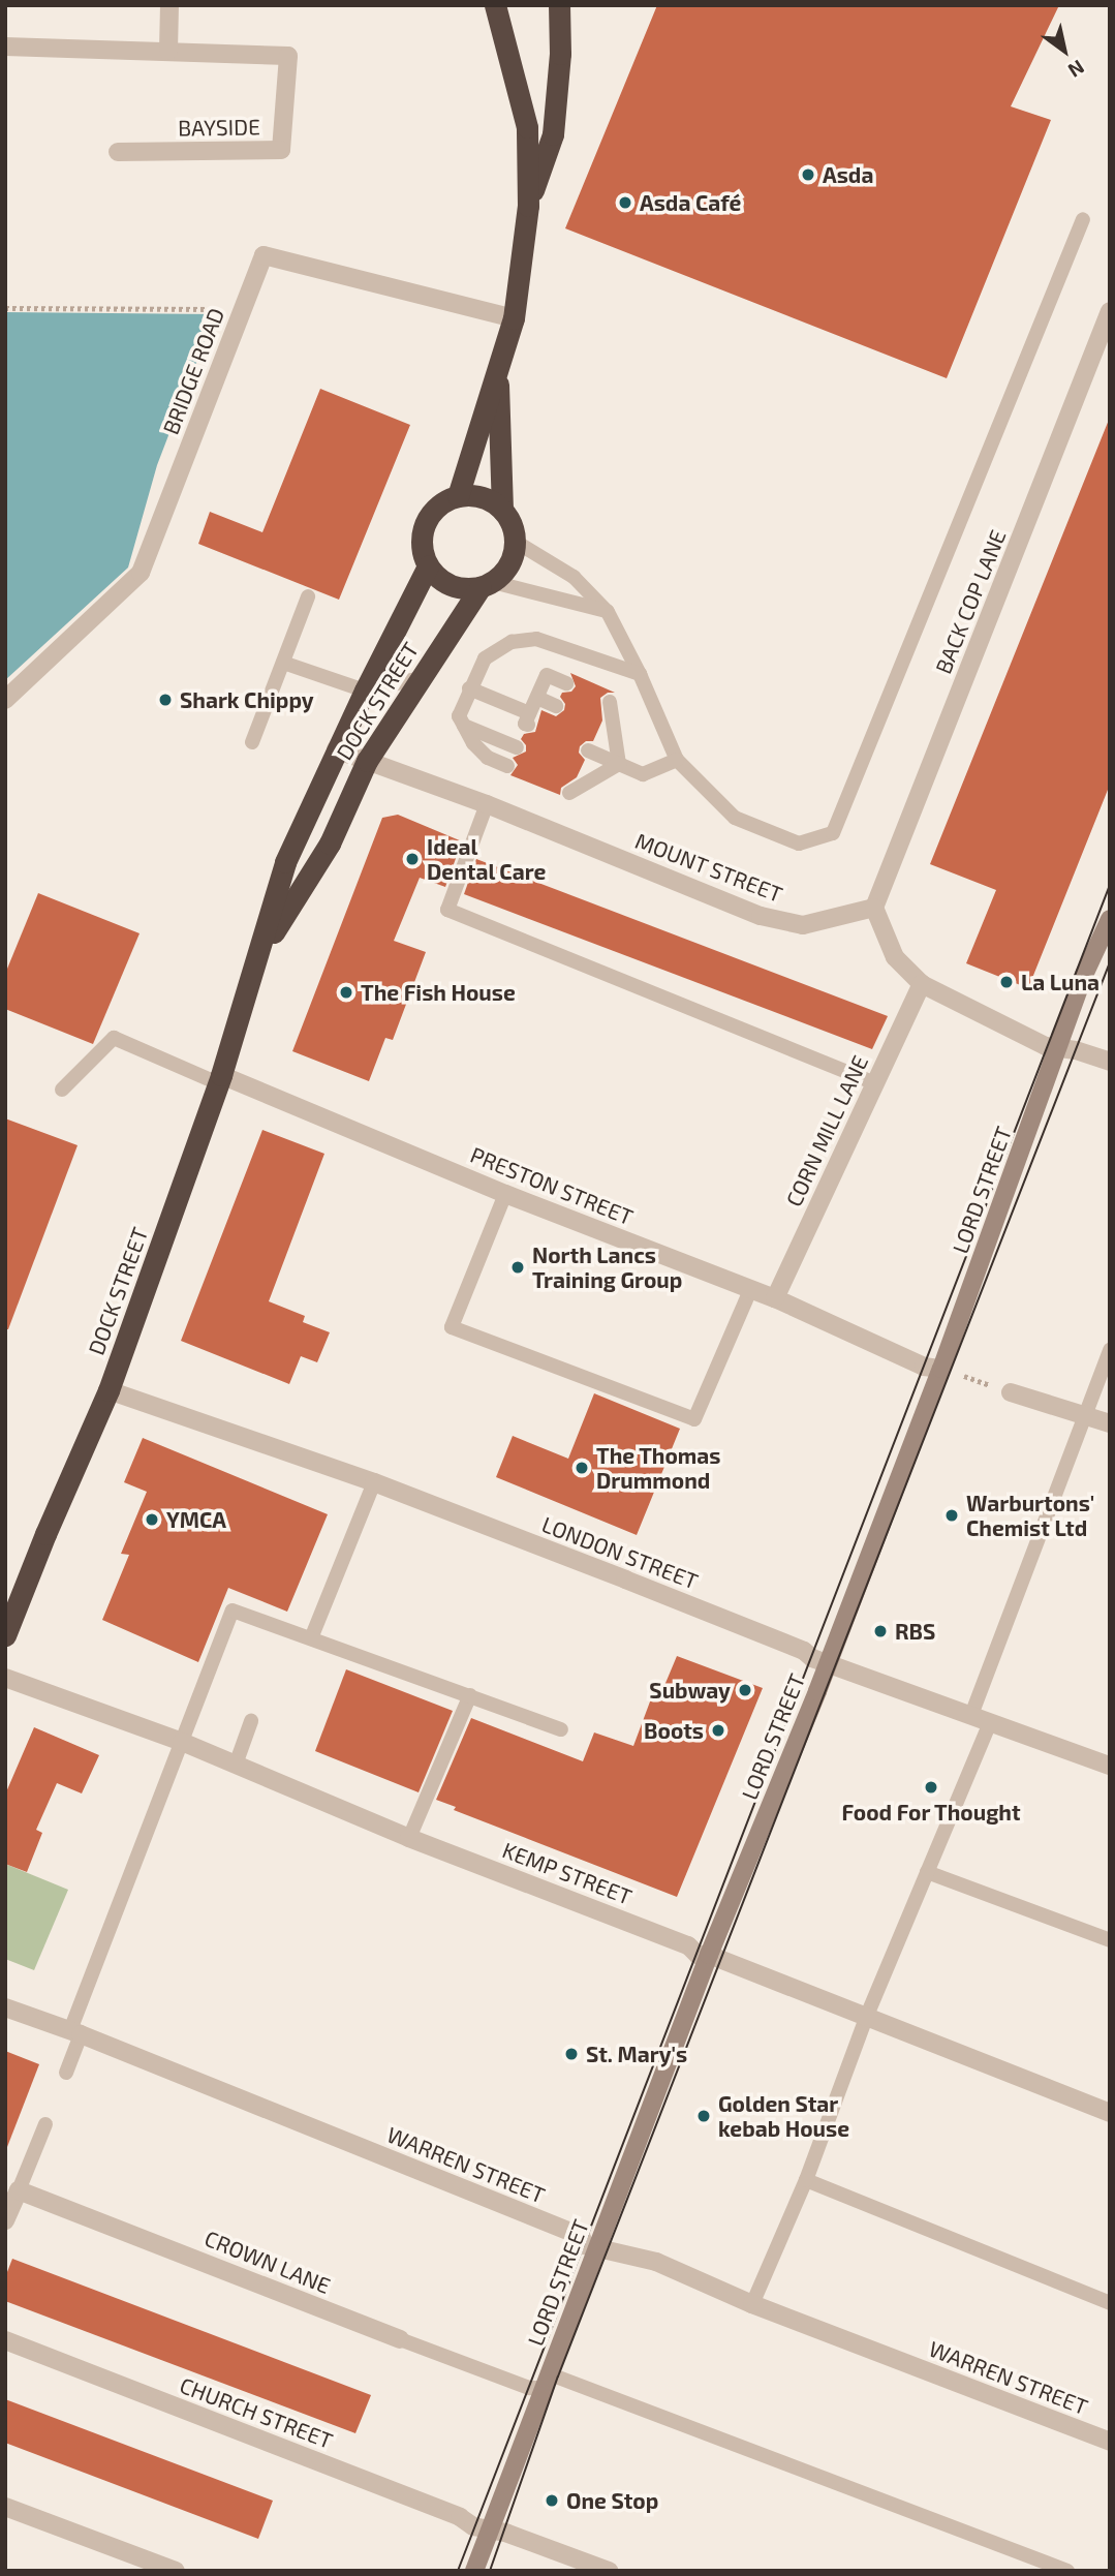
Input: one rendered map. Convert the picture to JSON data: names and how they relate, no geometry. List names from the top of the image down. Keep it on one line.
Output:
{"streets":{"highway":["DOCK STREET"],"street":["BAYSIDE","BRIDGE ROAD","BACK COP LANE","MOUNT STREET","CORN MILL LANE","PRESTON STREET","LORD STREET","LONDON STREET","KEMP STREET","WARREN STREET","CROWN LANE","CHURCH STREET"]},"crossings":[["BACK COP LANE","MOUNT STREET"],["DOCK STREET","MOUNT STREET"],["DOCK STREET","PRESTON STREET"],["DOCK STREET","LONDON STREET"],["CORN MILL LANE","PRESTON STREET"],["PRESTON STREET","LORD STREET"],["LORD STREET","LONDON STREET"],["LORD STREET","KEMP STREET"],["LORD STREET","WARREN STREET"],["LORD STREET","CROWN LANE"],["LORD STREET","CHURCH STREET"]],"places":["Asda","Asda Café","Shark Chippy","Ideal Dental Care","La Luna","The Fish House","North Lancs Training Group","The Thomas Drummond","Warburtons' Chemist Ltd","YMCA","RBS","Subway","Boots","Food For Thought","St. Mary's","Golden Star kebab House","One Stop"],"north":"bottom right"}
